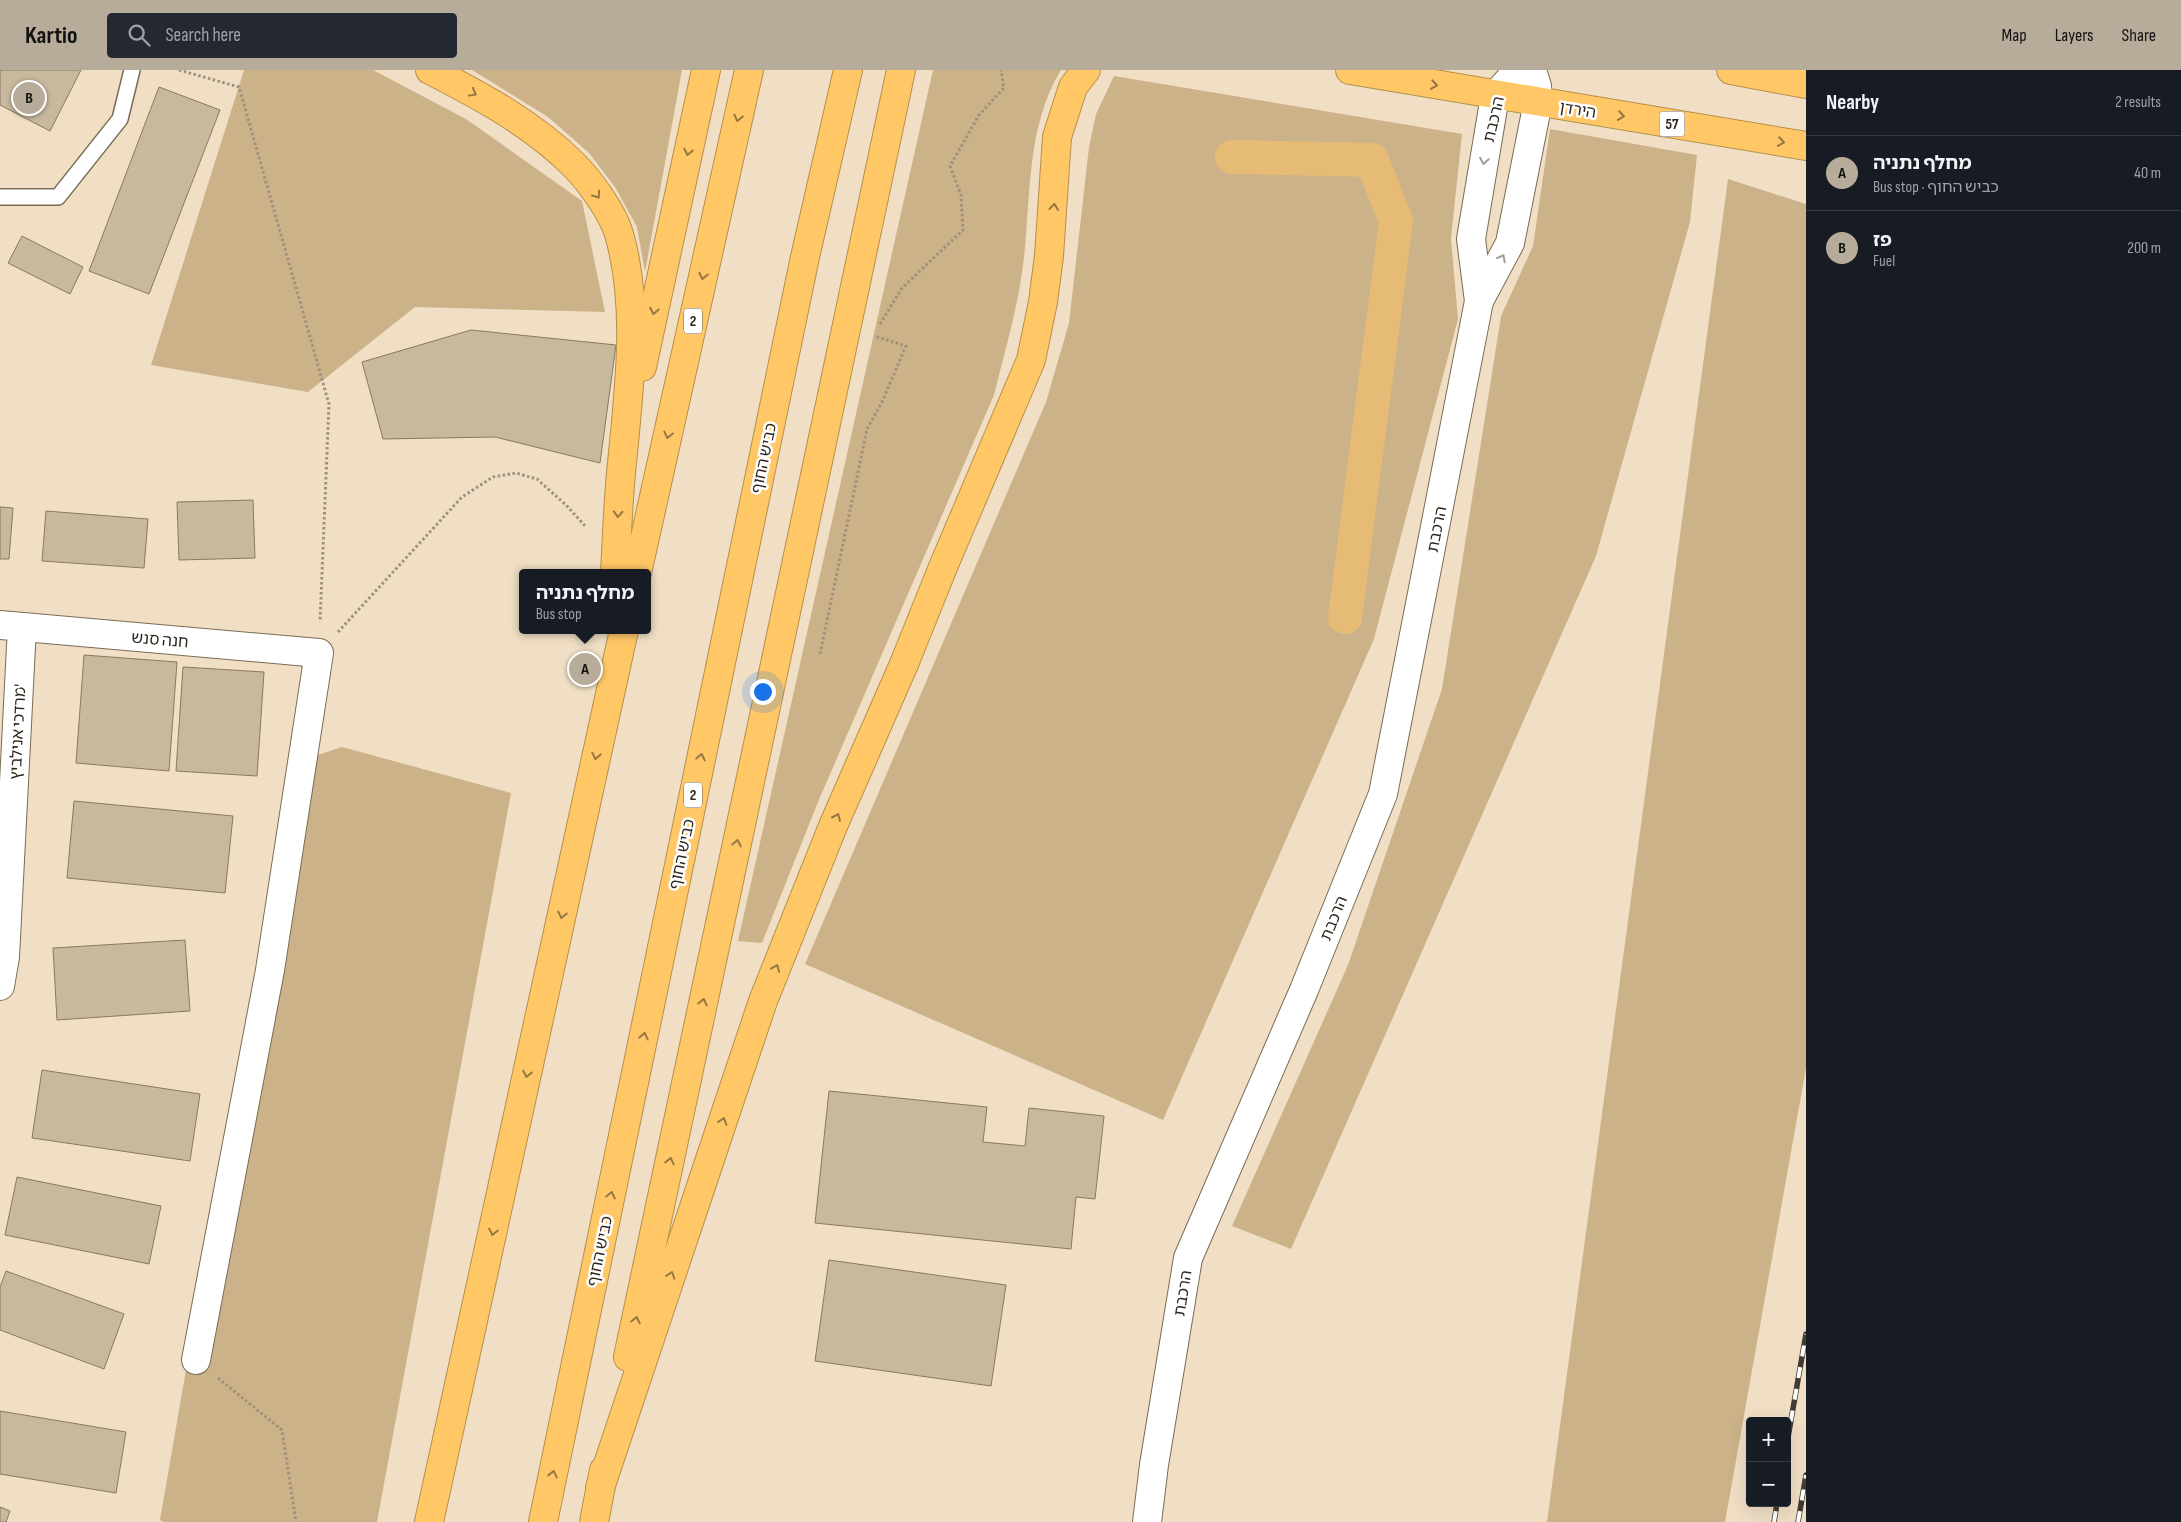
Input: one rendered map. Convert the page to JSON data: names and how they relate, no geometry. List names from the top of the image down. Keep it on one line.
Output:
{"streets":{"highway":["הירדן","57","2","כביש החוף"],"street":["הרכבת","חנה סנש","מרדכי אנילביץ'"]},"crossings":[["הירדן","הרכבת"],["חנה סנש","מרדכי אנילביץ'"]],"one_way":["הירדן"],"page":{"header":"Kartio","search":"Search here","nav":["Map","Layers","Share"],"heading":["Nearby","2 results"],"pins":["B","A"],"list":[{"mark":"A","name":"מחלף נתניה","note":"Bus stop · כביש החוף","value":"40 m"},{"mark":"B","name":"פז","note":"Fuel","value":"200 m"}],"popup":["מחלף נתניה","Bus stop"],"map_buttons":["+","−"]}}
